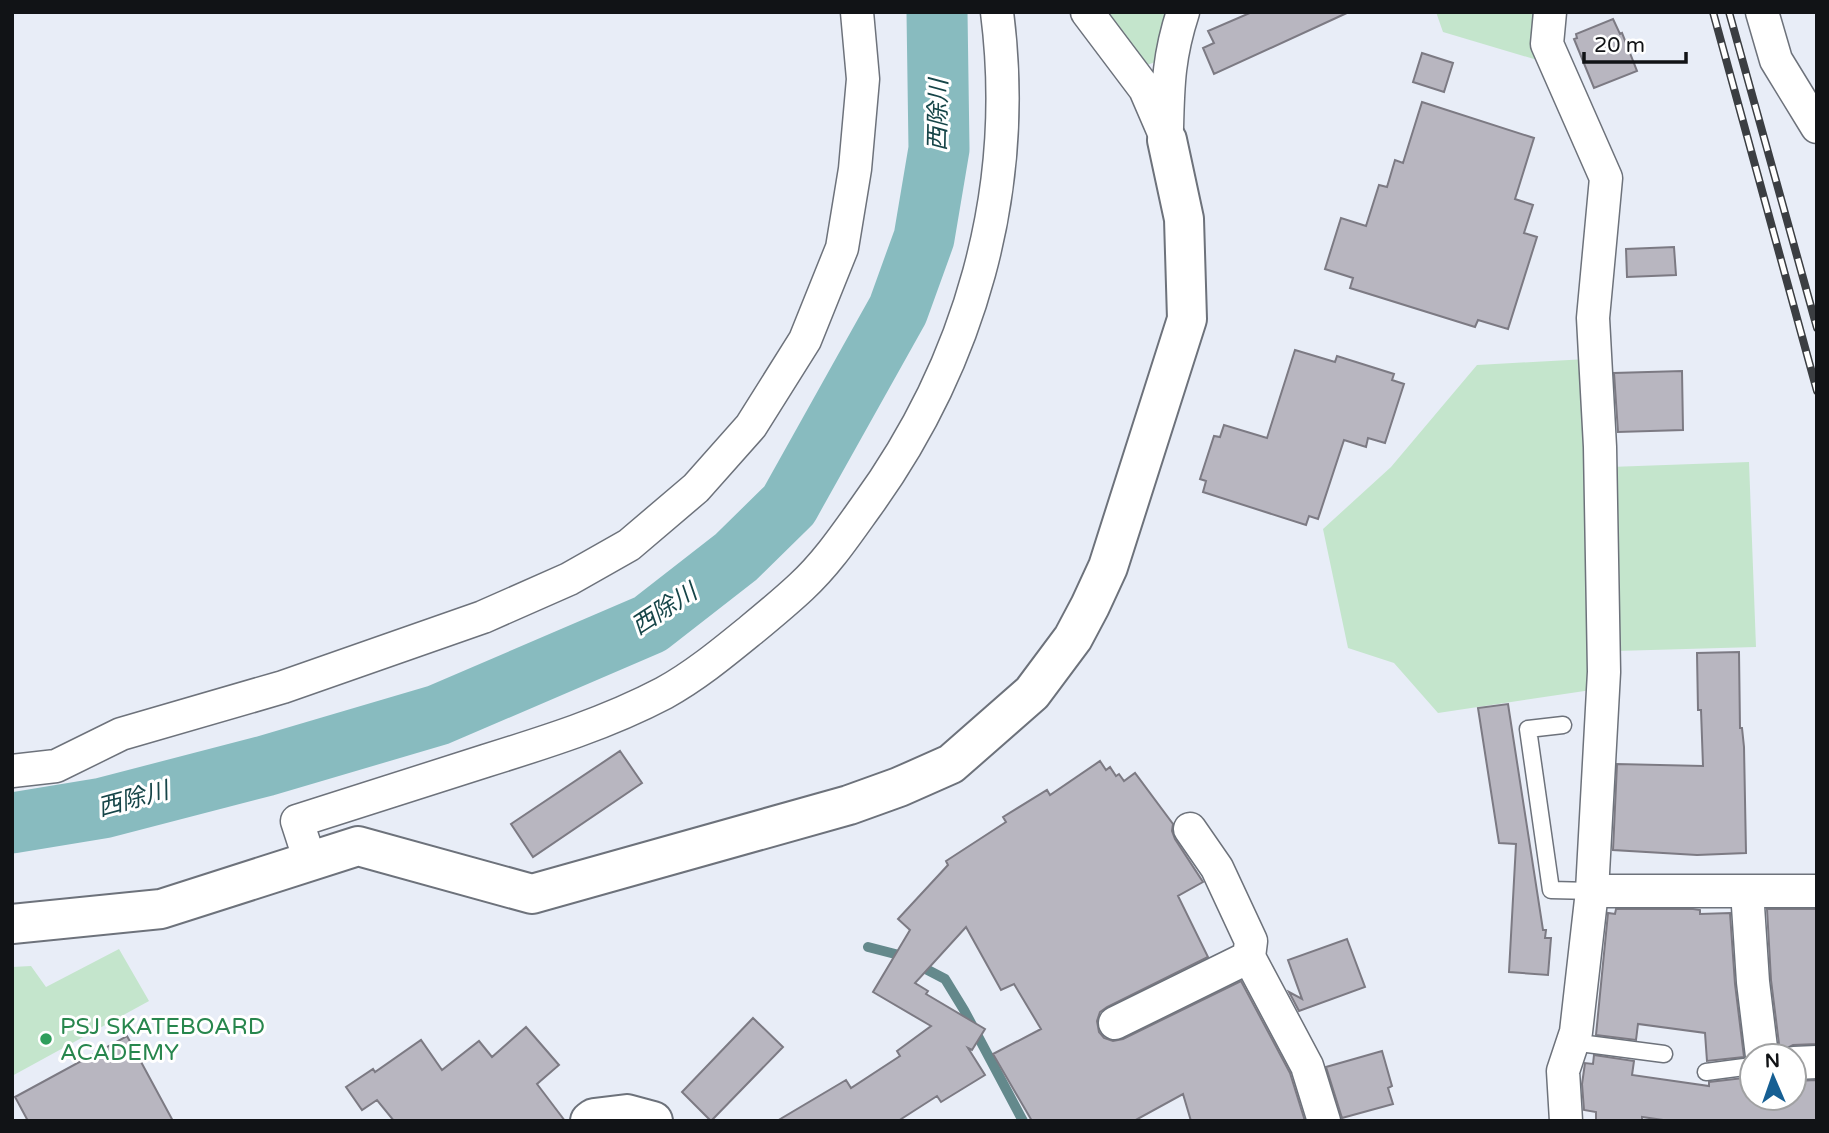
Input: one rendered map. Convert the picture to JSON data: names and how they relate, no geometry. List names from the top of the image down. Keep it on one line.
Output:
{"water":["西除川"],"places":["PSJ SKATEBOARD ACADEMY"],"scale_bar":"20 m","north":"top"}
